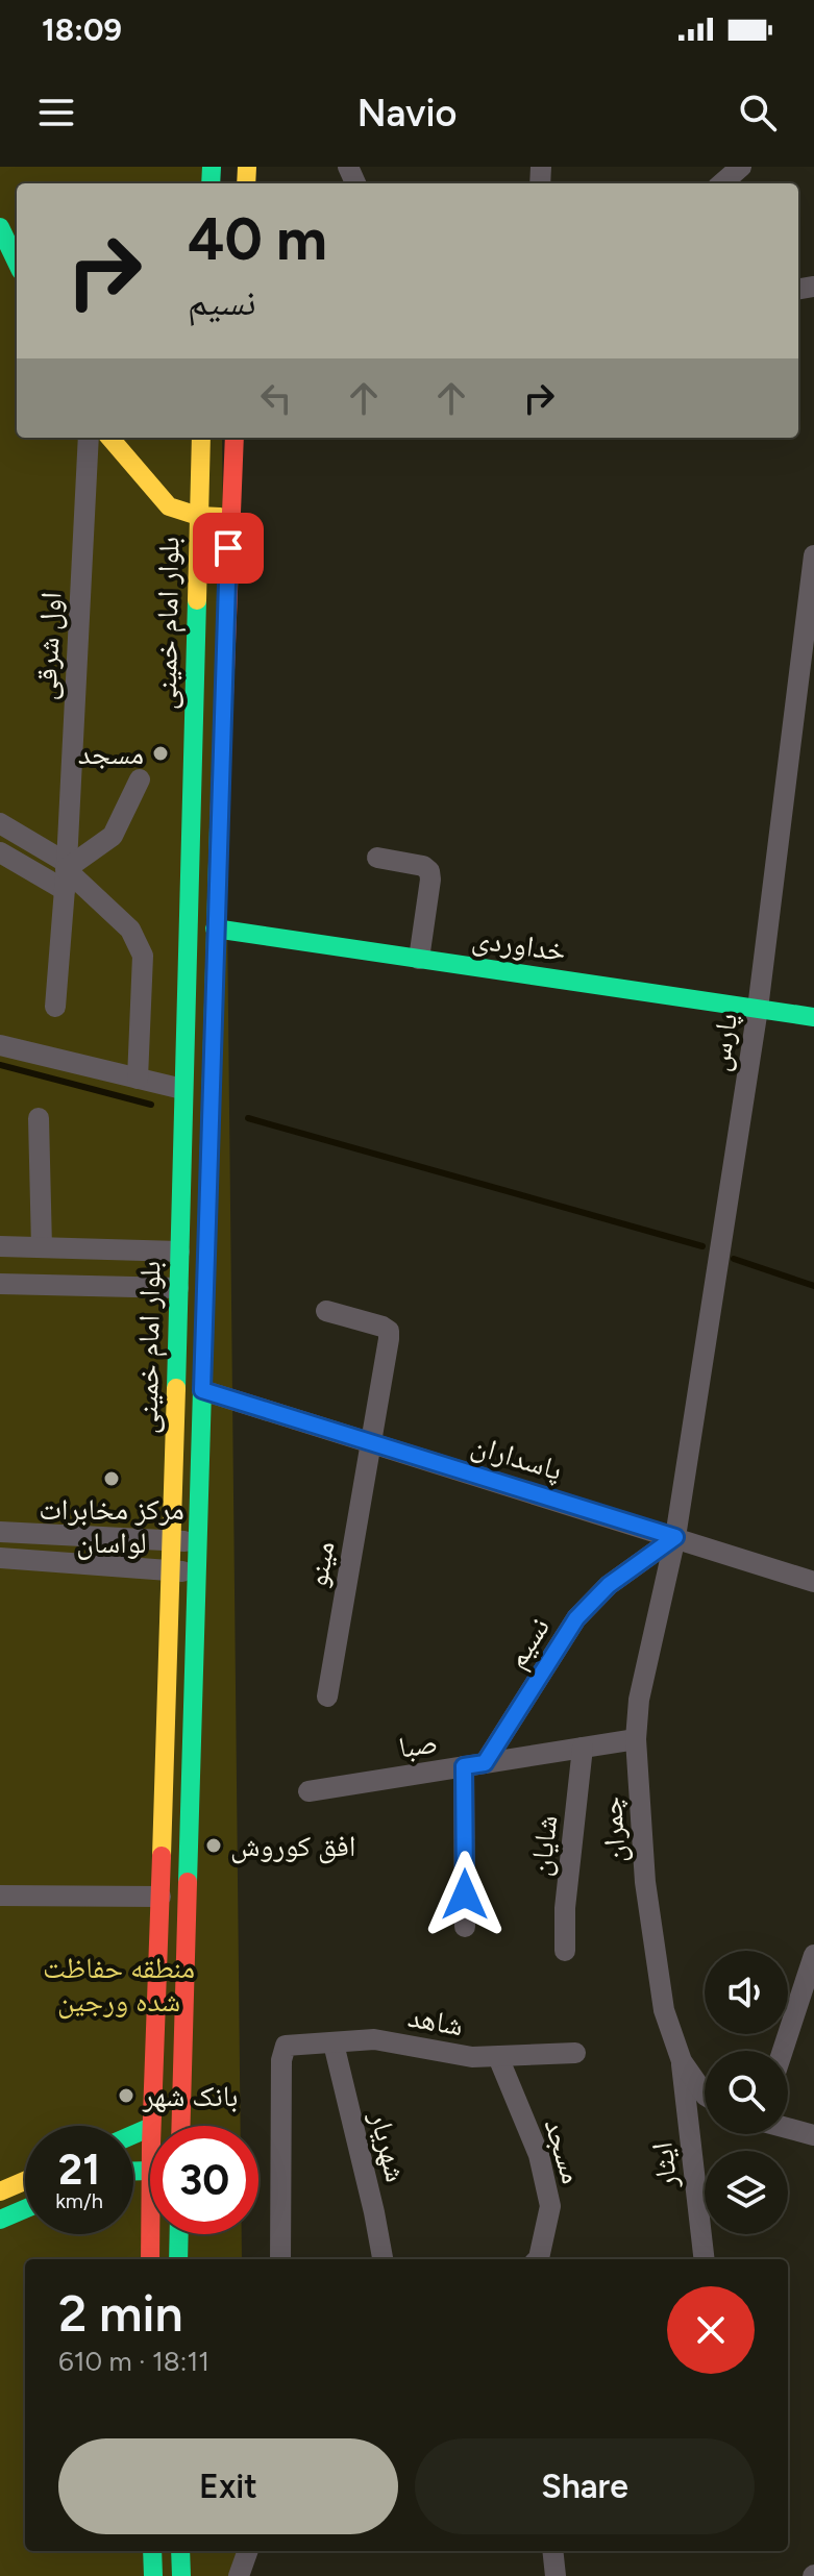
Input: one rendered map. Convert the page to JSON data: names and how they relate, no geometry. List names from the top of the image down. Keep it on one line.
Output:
{"streets":{"main road":["بلوار امام خمینی","خداوردی"],"street":["اول شرقی","پارس","پاسداران","مینو","نسیم","صبا","چمران","شایان","شاهد","شهریار","مسجد","ایثار"]},"crossings":[["بلوار امام خمینی","خداوردی"],["بلوار امام خمینی","پاسداران"],["خداوردی","پارس"],["پارس","پاسداران"],["پارس","نسیم"],["پارس","چمران"],["پاسداران","مینو"],["پاسداران","نسیم"],["پاسداران","چمران"],["نسیم","صبا"],["نسیم","چمران"],["صبا","چمران"],["صبا","شایان"],["چمران","ایثار"],["شاهد","شهریار"],["شاهد","مسجد"]],"parks":["منطقه حفاظت شده ورجین"],"places":["مسجد","مرکز مخابرات لواسان","افق کوروش","بانک شهر"],"page":{"status":"18:09","header":"Navio","turn":["40 m","نسیم"],"speed":"21 km/h","limit":"30","heading":["2 min","610 m · 18:11"],"buttons":["Exit","Share"]}}
